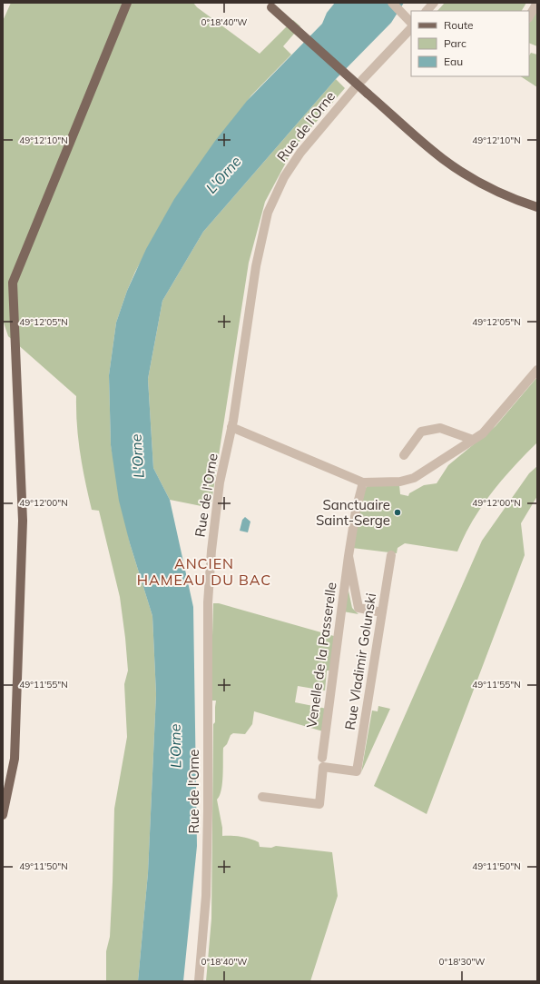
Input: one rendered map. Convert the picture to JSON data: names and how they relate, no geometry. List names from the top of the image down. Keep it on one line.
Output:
{"streets":{"street":["Rue de l'Orne","Venelle de la Passerelle","Rue Vladimir Golunski"]},"crossings":[["Venelle de la Passerelle","Rue Vladimir Golunski"]],"districts":["ANCIEN HAMEAU DU BAC"],"water":["L'Orne"],"places":["Sanctuaire Saint-Serge"],"legend":["Route","Parc","Eau"],"coordinates":["0°18'40\"W","49°12'10\"N","49°12'05\"N","49°12'00\"N","49°11'55\"N","49°11'50\"N","0°18'30\"W"]}
